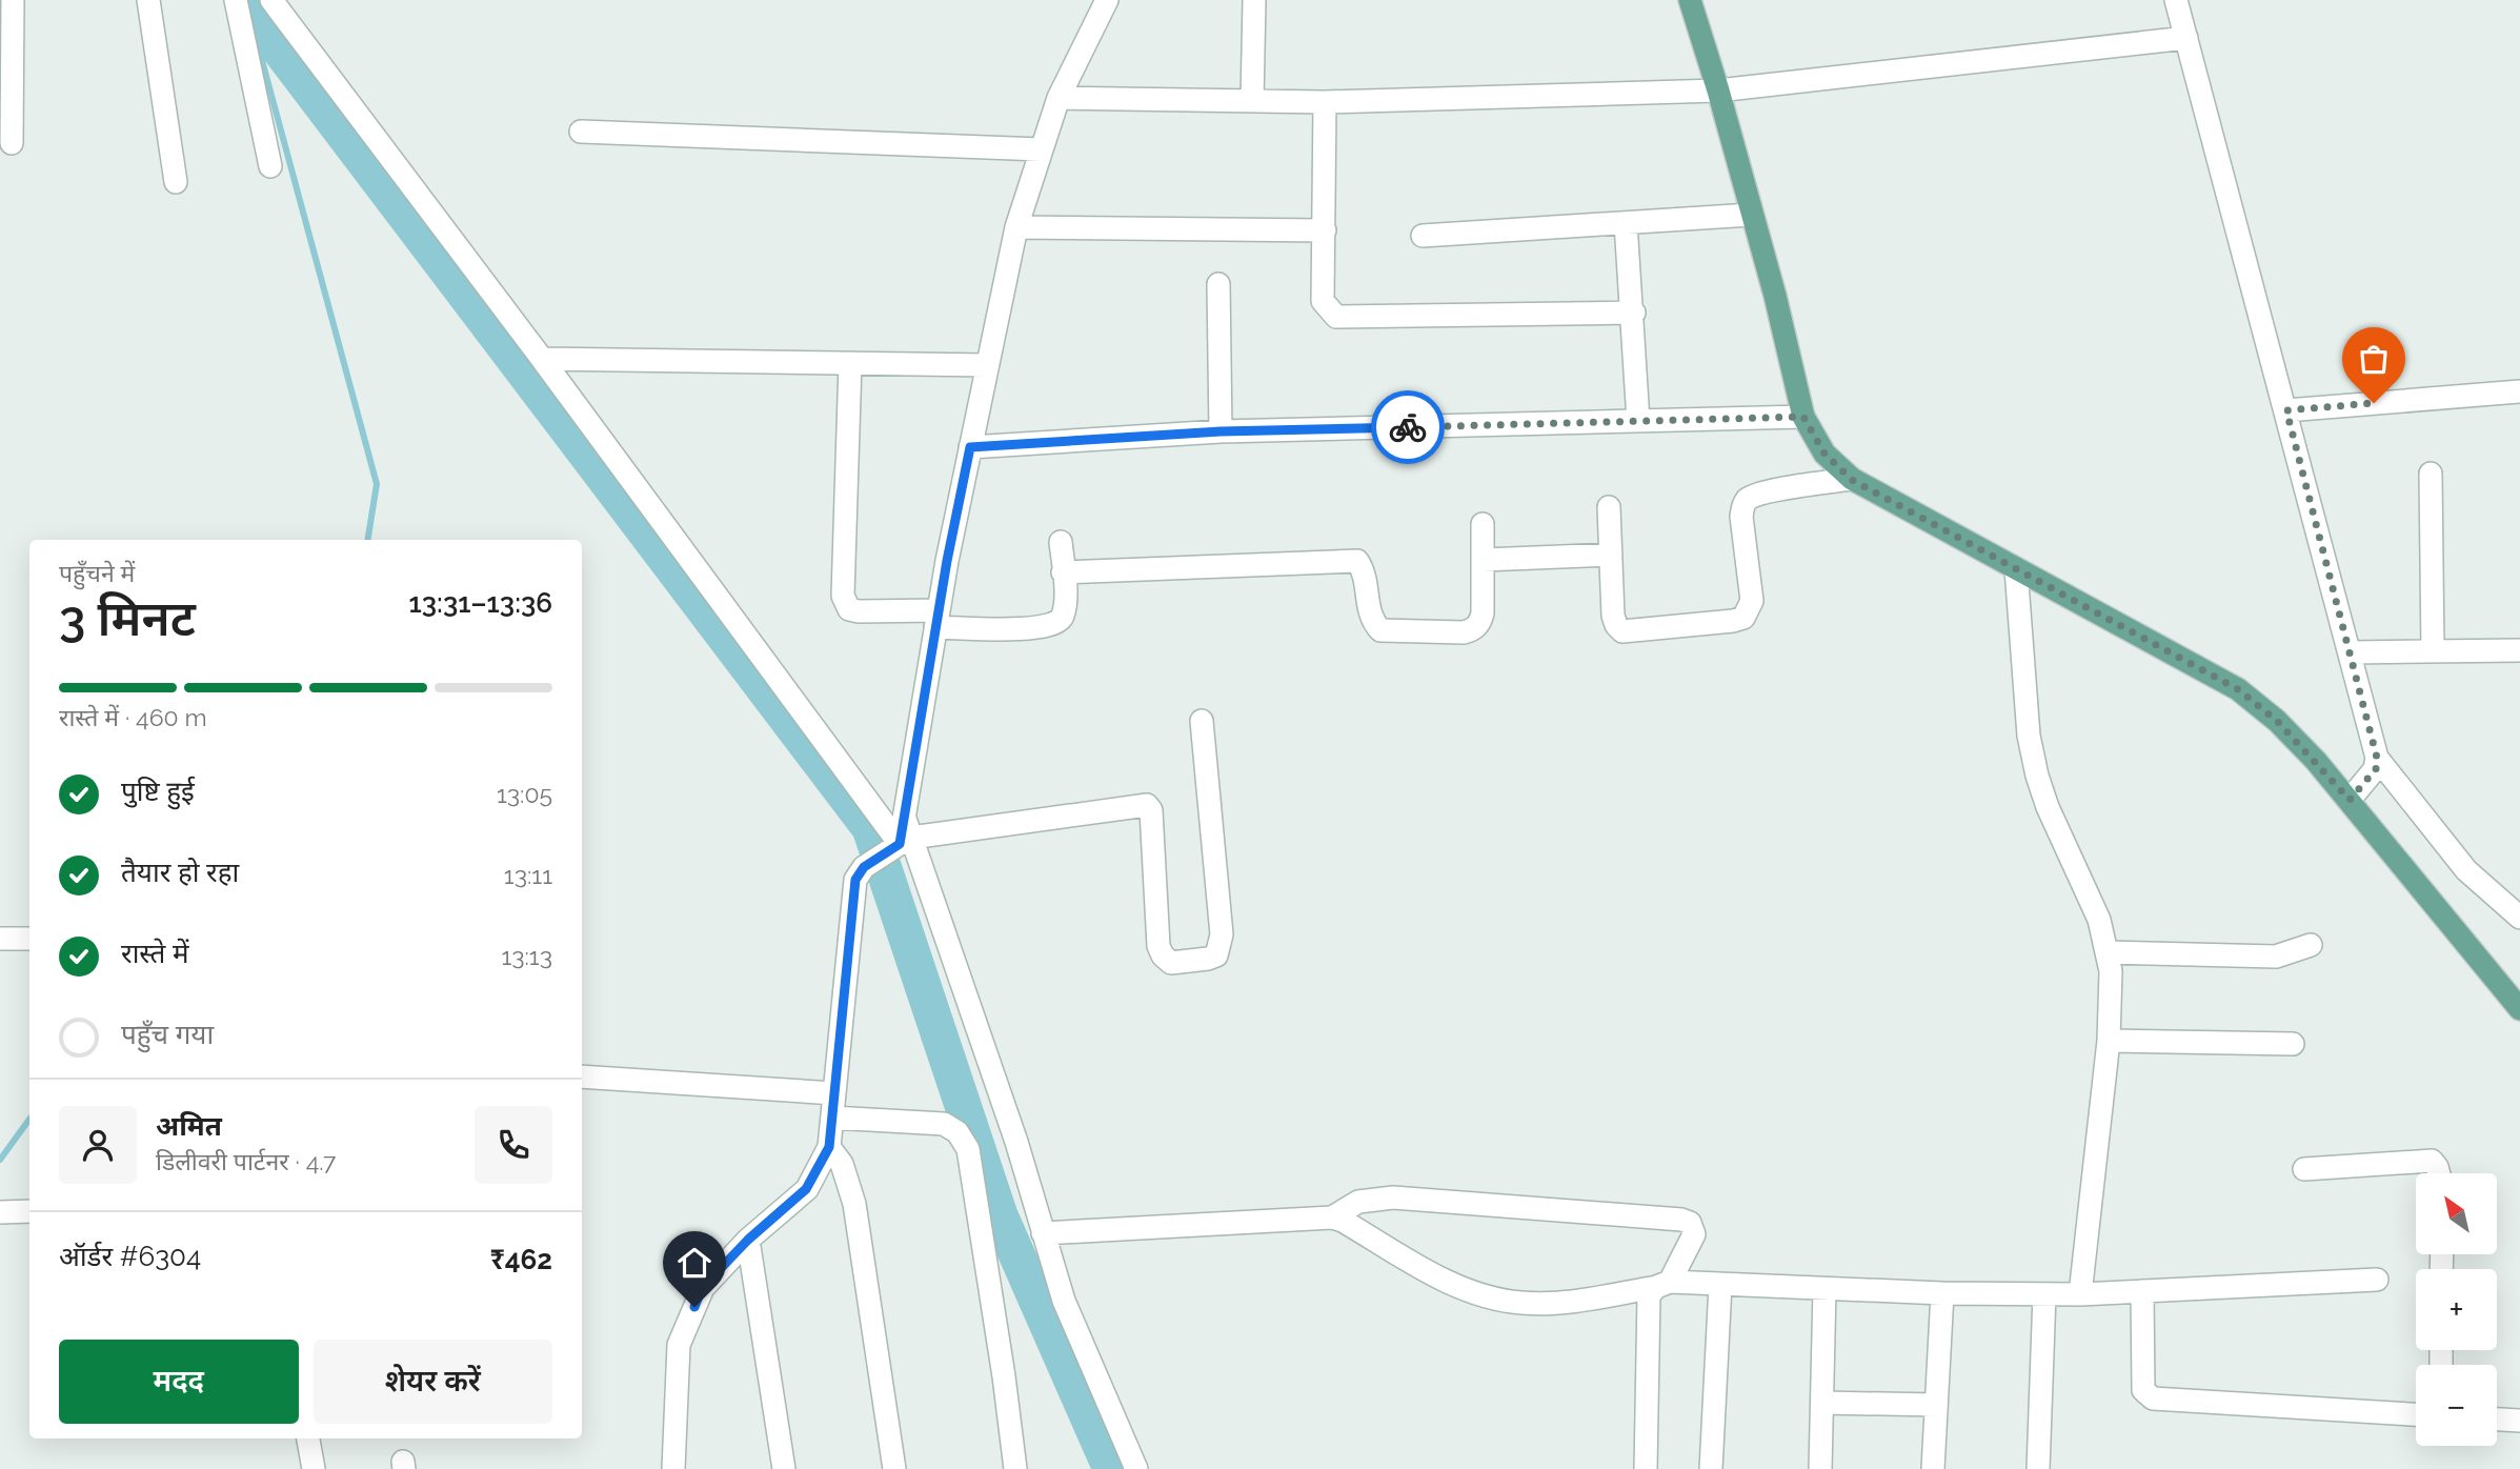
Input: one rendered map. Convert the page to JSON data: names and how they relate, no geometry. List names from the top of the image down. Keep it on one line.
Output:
{"north":"top left","page":{"heading":["3 मिनट","पहुँचने में","13:31–13:36"],"panel":["अमित","डिलीवरी पार्टनर · 4.7","ऑर्डर #6304","₹462"],"bar":"रास्ते में · 460 m","list":[["पुष्टि हुई","13:05"],["तैयार हो रहा","13:11"],["रास्ते में","13:13"],"पहुँच गया"],"map_buttons":["+","−"],"buttons":["मदद","शेयर करें"]}}
